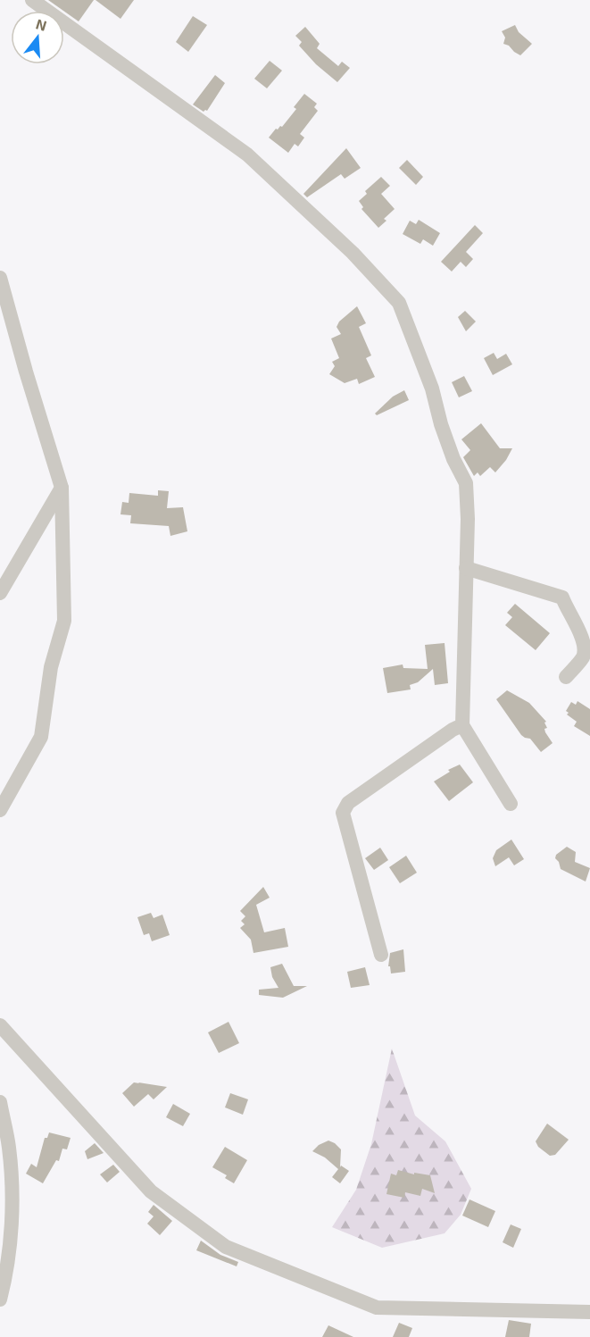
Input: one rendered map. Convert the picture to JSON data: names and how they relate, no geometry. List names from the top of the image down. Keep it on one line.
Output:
{"north":"top"}
